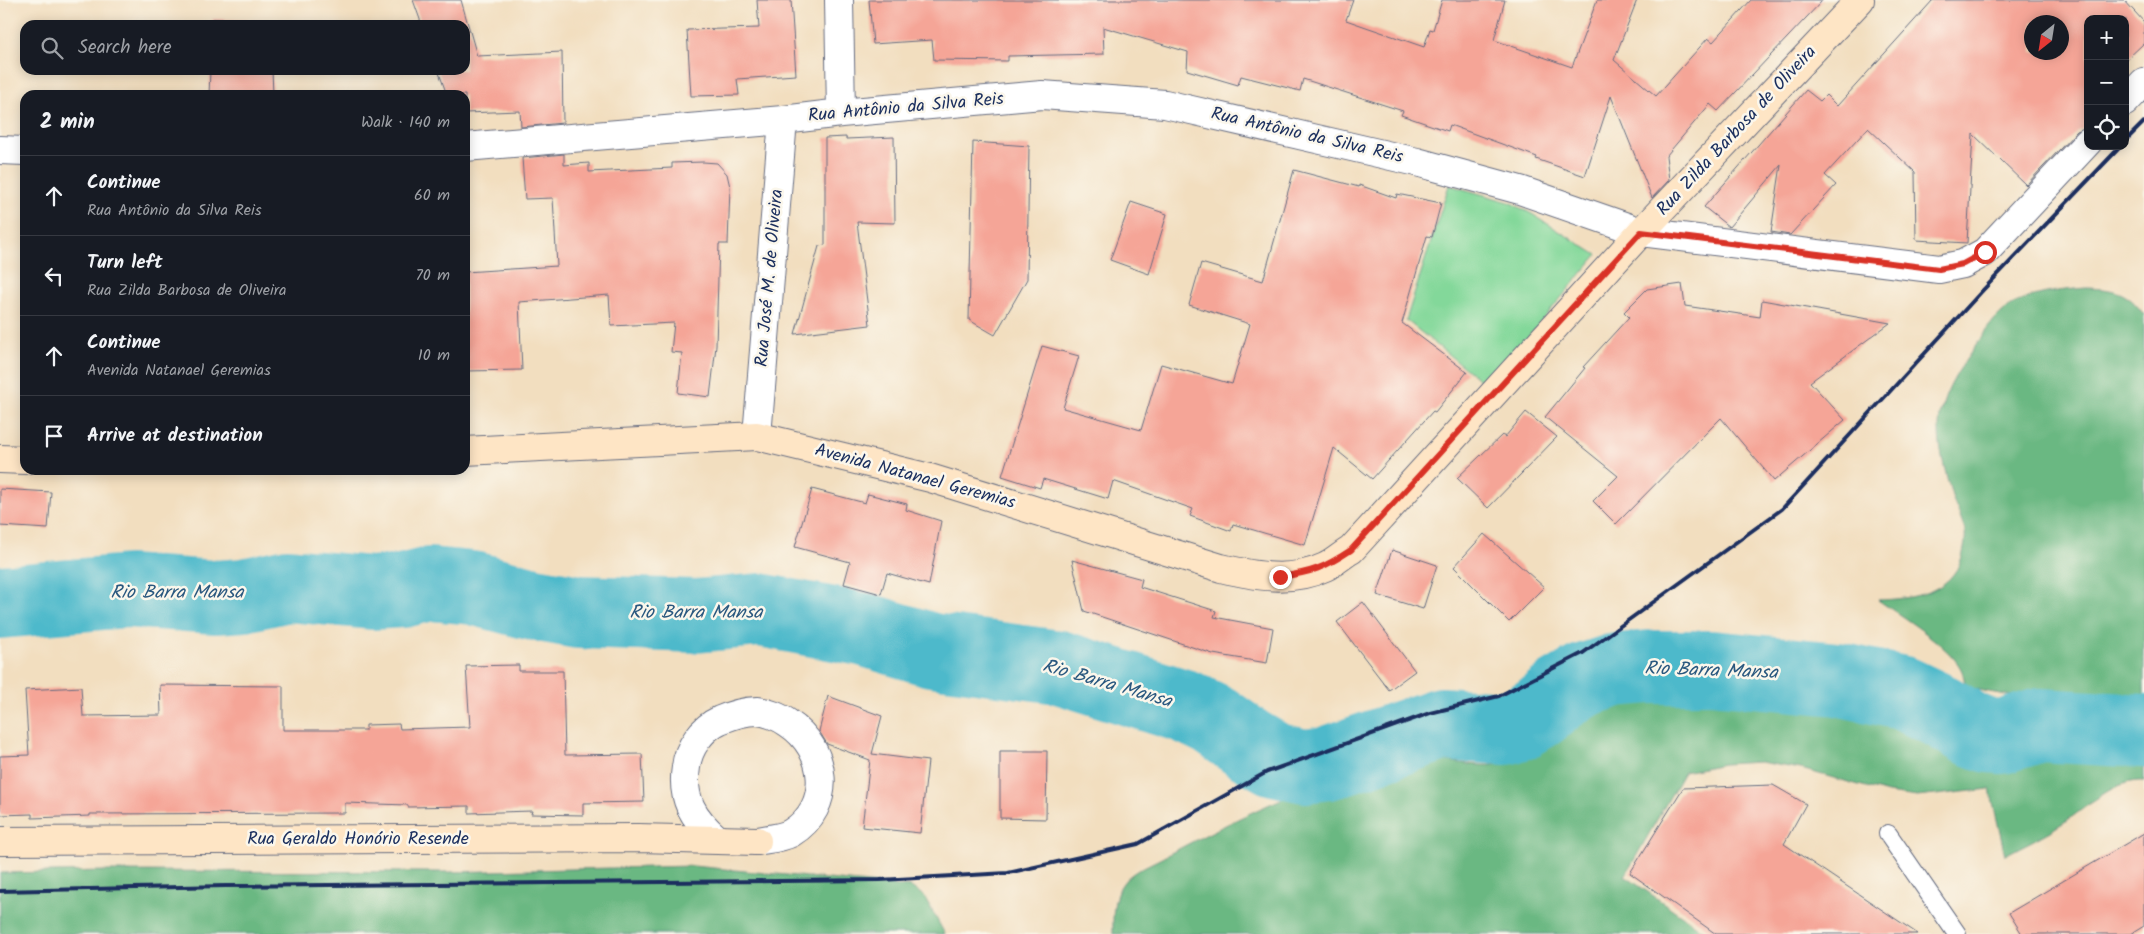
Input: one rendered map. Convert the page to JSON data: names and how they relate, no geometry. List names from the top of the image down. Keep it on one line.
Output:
{"streets":{"street":["Rua Antônio da Silva Reis","Rua Zilda Barbosa de Oliveira","Rua José M. de Oliveira","Avenida Natanael Geremias","Rua Geraldo Honório Resende"]},"crossings":[["Rua Antônio da Silva Reis","Rua Zilda Barbosa de Oliveira"],["Rua Antônio da Silva Reis","Rua José M. de Oliveira"],["Rua Zilda Barbosa de Oliveira","Avenida Natanael Geremias"],["Rua José M. de Oliveira","Avenida Natanael Geremias"]],"water":["Rio Barra Mansa"],"north":"bottom left","page":{"map_buttons":["+","−"],"search":"Search here","heading":["2 min","Walk · 140 m"],"list":[["Continue","Rua Antônio da Silva Reis","60 m"],["Turn left","Rua Zilda Barbosa de Oliveira","70 m"],["Continue","Avenida Natanael Geremias","10 m"],"Arrive at destination"]}}
